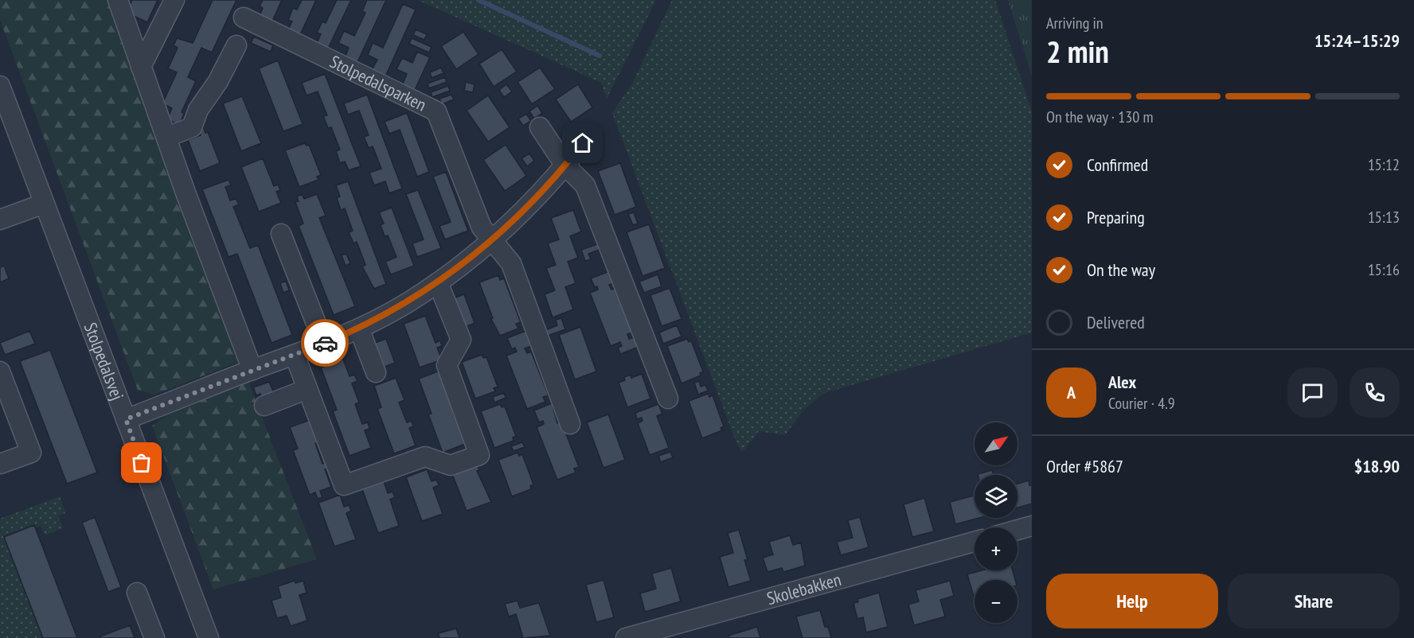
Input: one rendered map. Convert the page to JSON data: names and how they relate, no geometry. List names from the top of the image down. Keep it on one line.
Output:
{"streets":{"street":["Stolpedalsparken","Stolpedalsvej","Skolebakken"]},"north":"top right","page":{"heading":["2 min","Arriving in","15:24–15:29"],"panel":["Alex","Courier · 4.9","Order #5867","$18.90"],"bar":"On the way · 130 m","list":[["Confirmed","15:12"],["Preparing","15:13"],["On the way","15:16"],"Delivered"],"round":"A","map_buttons":["+","−"],"buttons":["Help","Share"]}}
